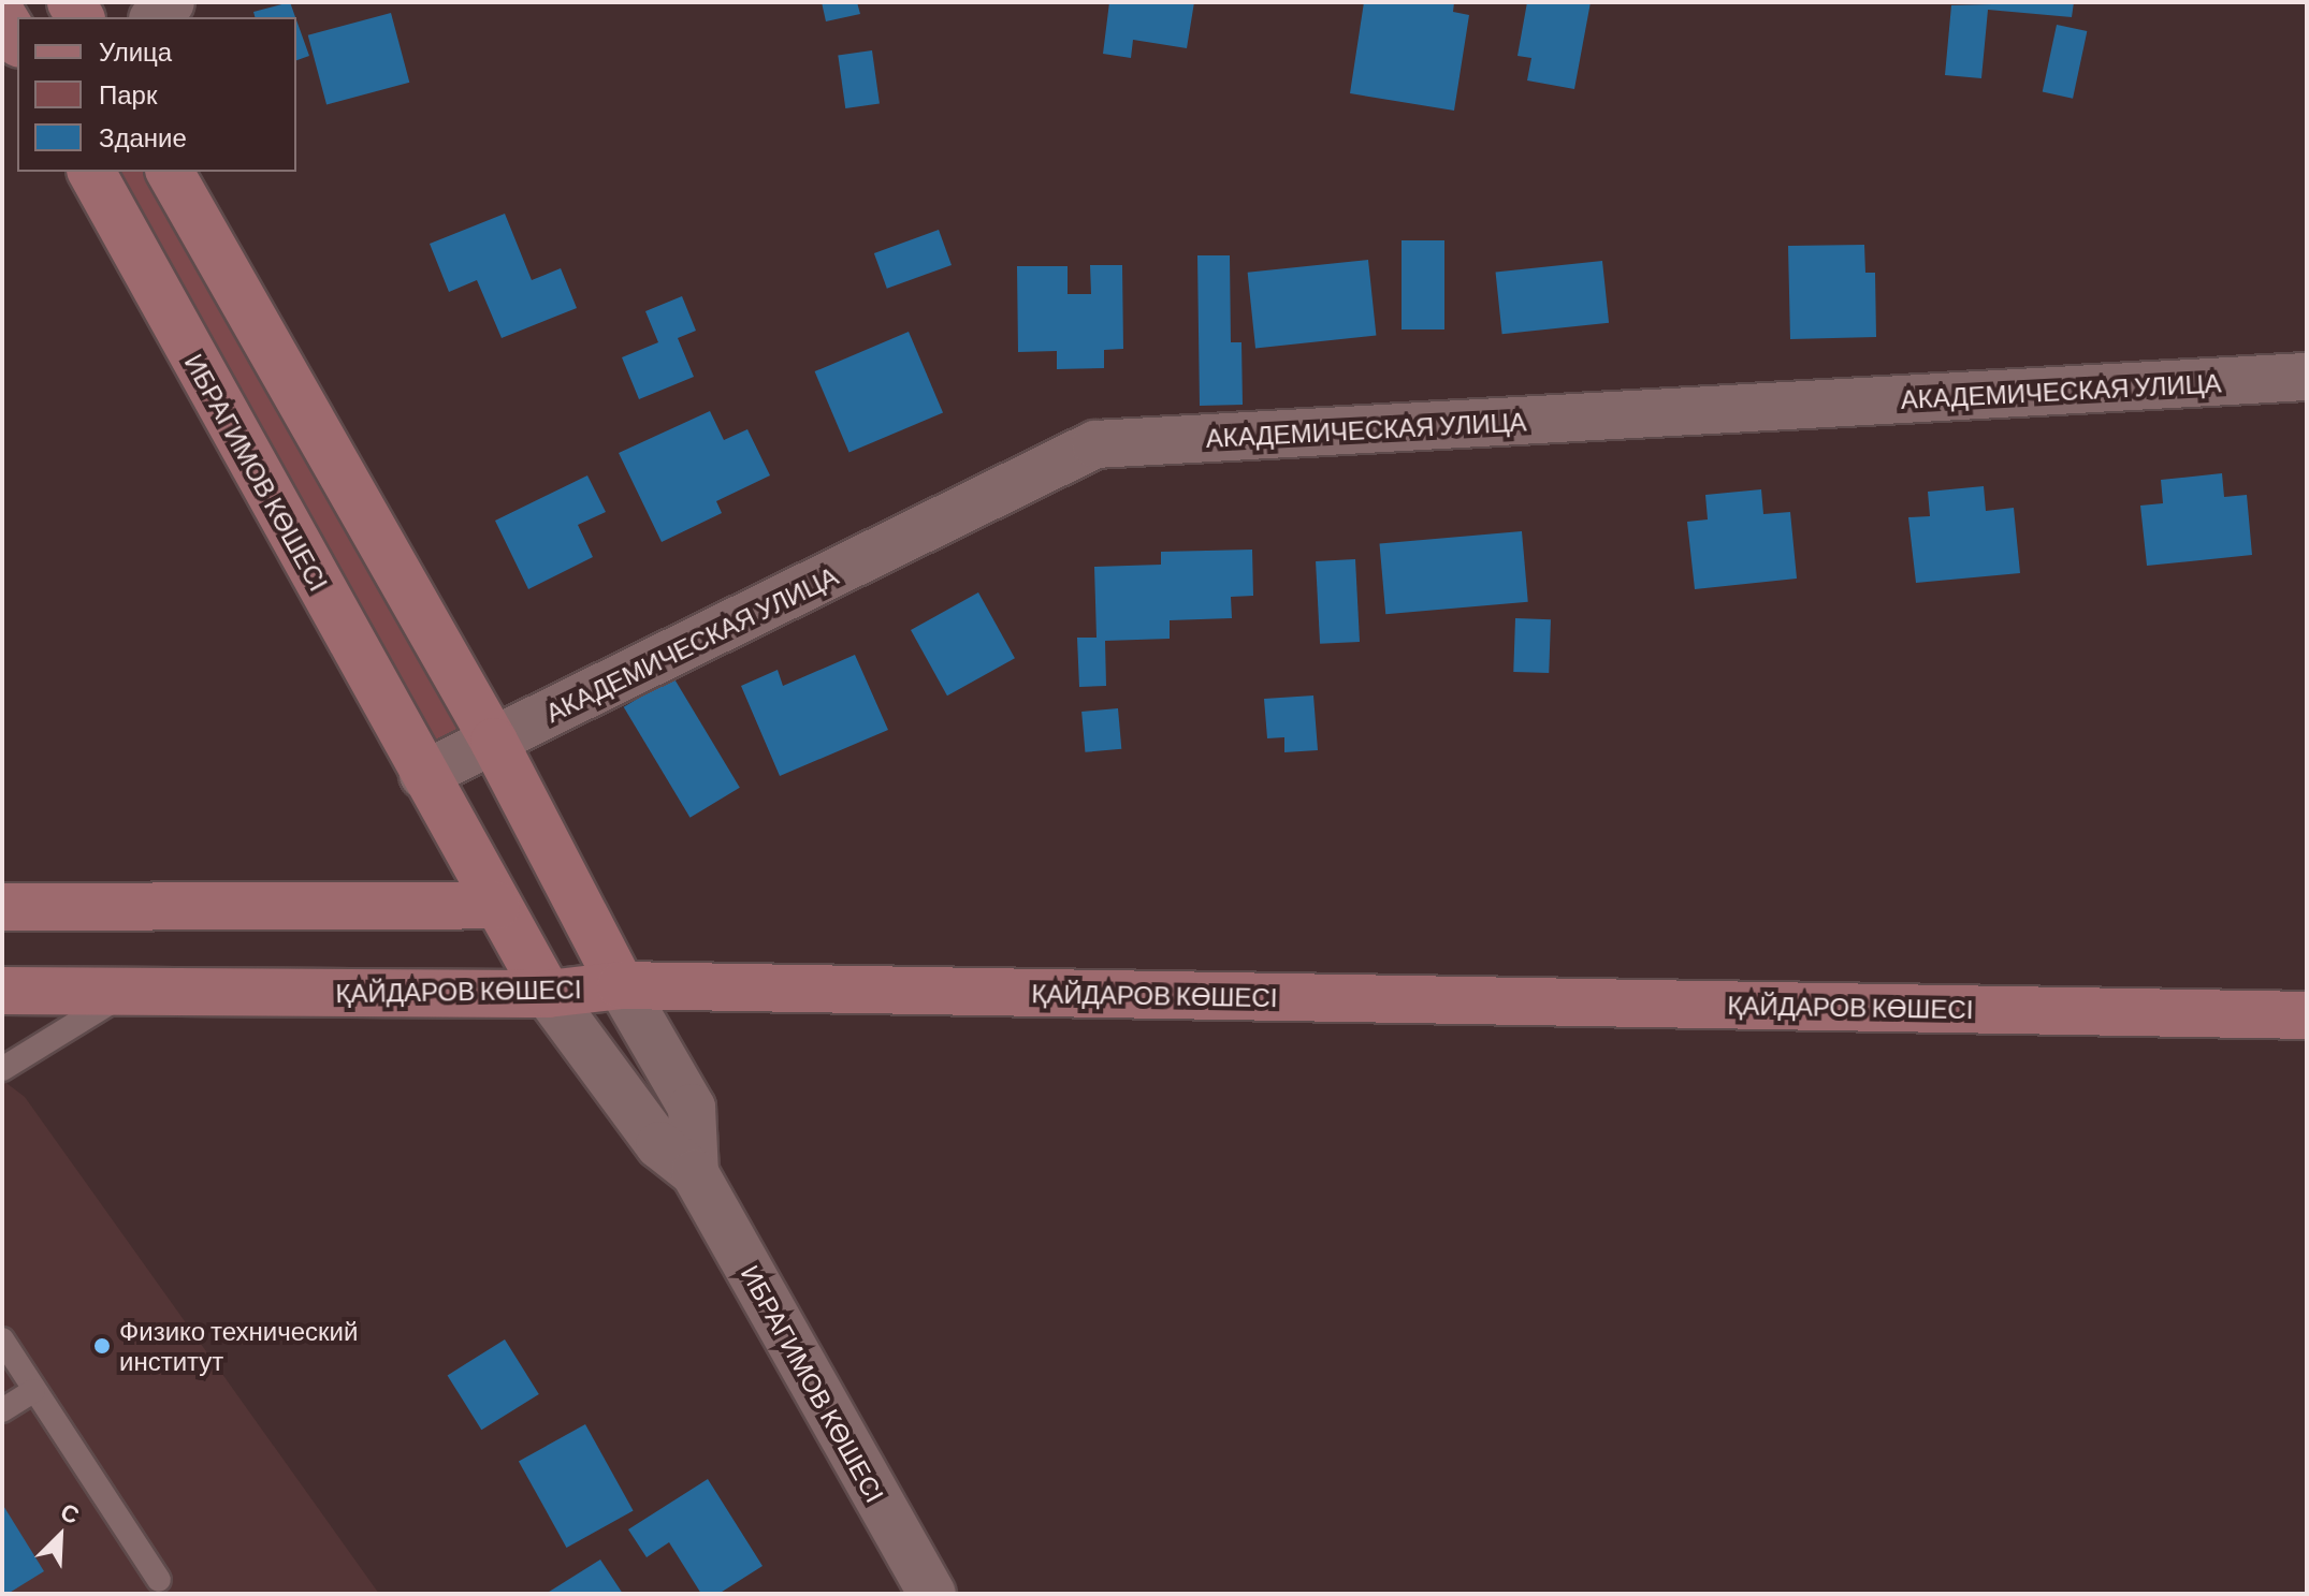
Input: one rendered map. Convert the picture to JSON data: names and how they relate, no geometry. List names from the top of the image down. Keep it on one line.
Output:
{"streets":{"street":["АКАДЕМИЧЕСКАЯ УЛИЦА","ИБРАГИМОВ КӨШЕСІ","ҚАЙДАРОВ КӨШЕСІ"]},"crossings":[["АКАДЕМИЧЕСКАЯ УЛИЦА","ИБРАГИМОВ КӨШЕСІ"],["ИБРАГИМОВ КӨШЕСІ","ҚАЙДАРОВ КӨШЕСІ"]],"places":["Физико технический институт"],"legend":["Улица","Парк","Здание"],"north":"top right"}
